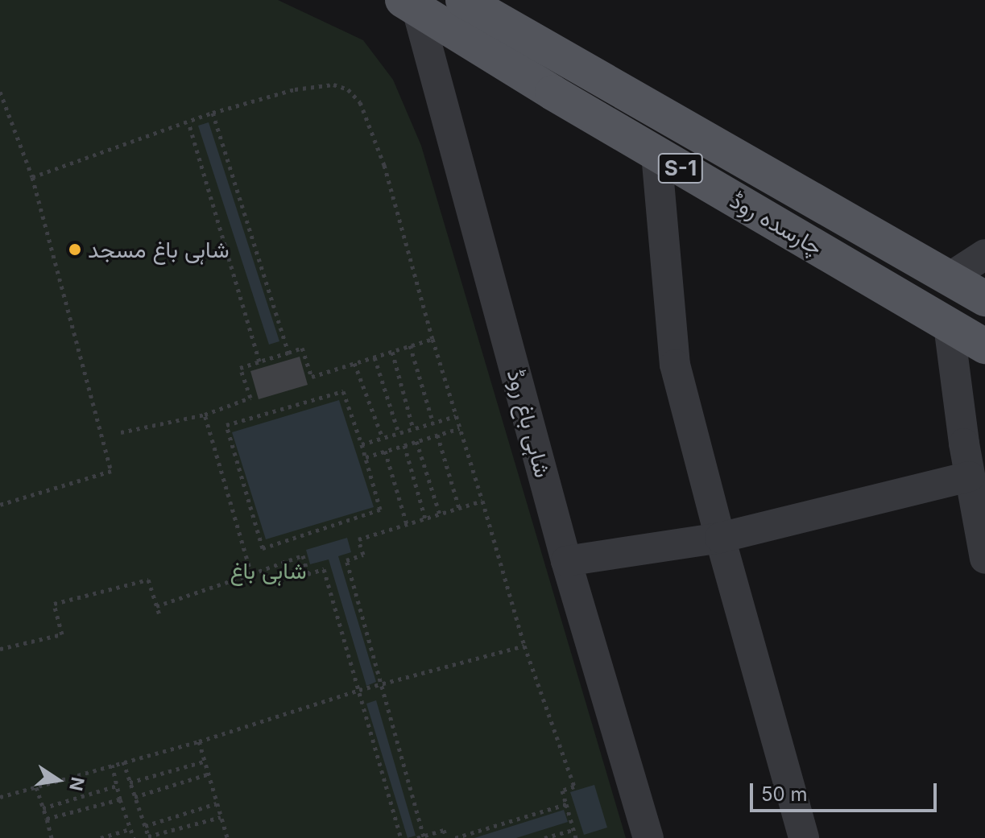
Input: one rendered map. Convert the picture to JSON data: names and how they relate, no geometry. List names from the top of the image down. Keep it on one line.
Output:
{"streets":{"main road":["S-1","چارسدہ روڈ"],"street":["شاہی باغ روڈ"]},"crossings":[["چارسدہ روڈ","شاہی باغ روڈ"]],"parks":["شاہی باغ"],"places":["شاہی باغ مسجد"],"scale_bar":"50 m","north":"right"}
